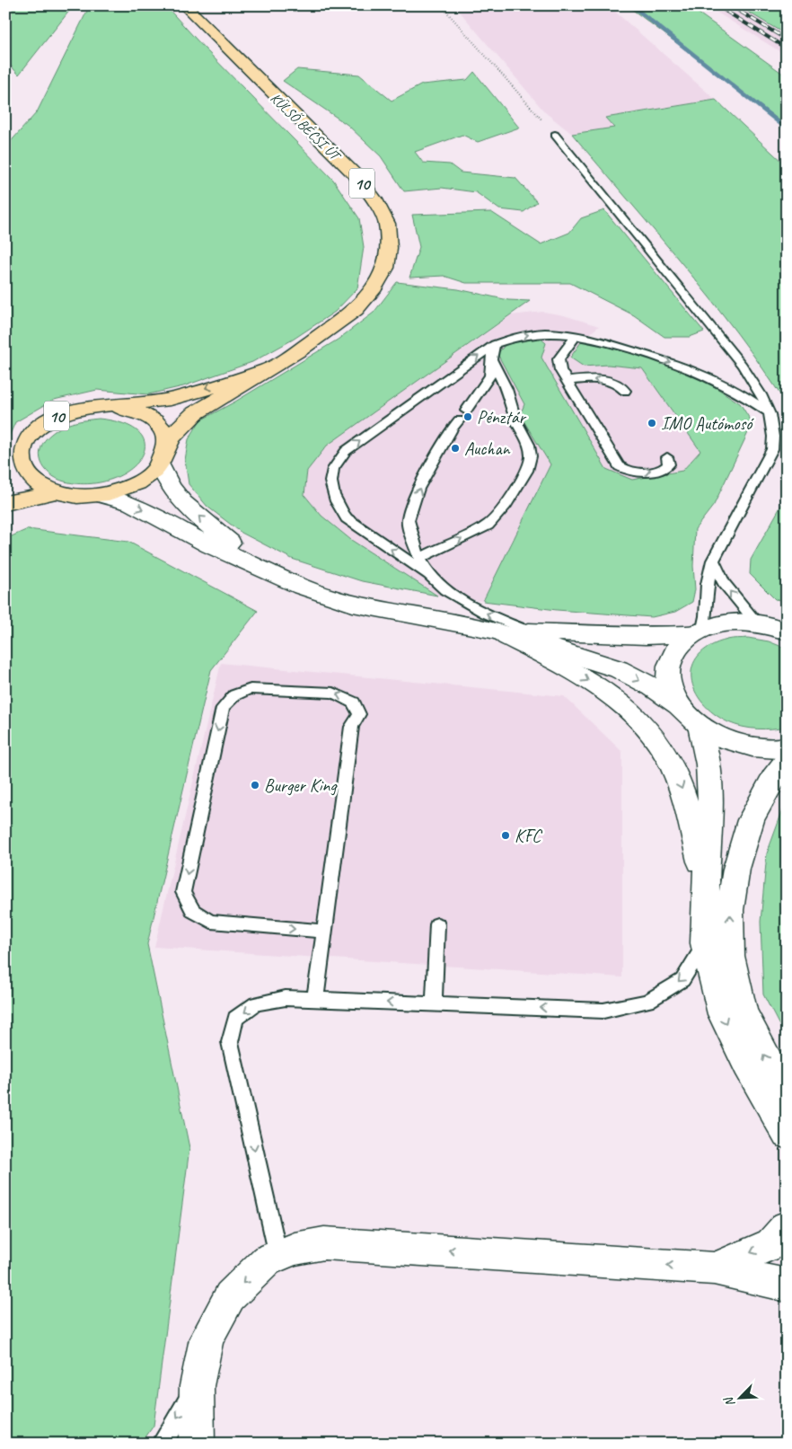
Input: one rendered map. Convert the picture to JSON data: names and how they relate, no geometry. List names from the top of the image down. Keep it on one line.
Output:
{"streets":{"main road":["KÜLSŐ BÉCSI ÚT","10"]},"crossings":[["KÜLSŐ BÉCSI ÚT","10"]],"places":["Pénztár","IMO Autómosó","Auchan","Burger King","KFC"],"north":"bottom left"}
